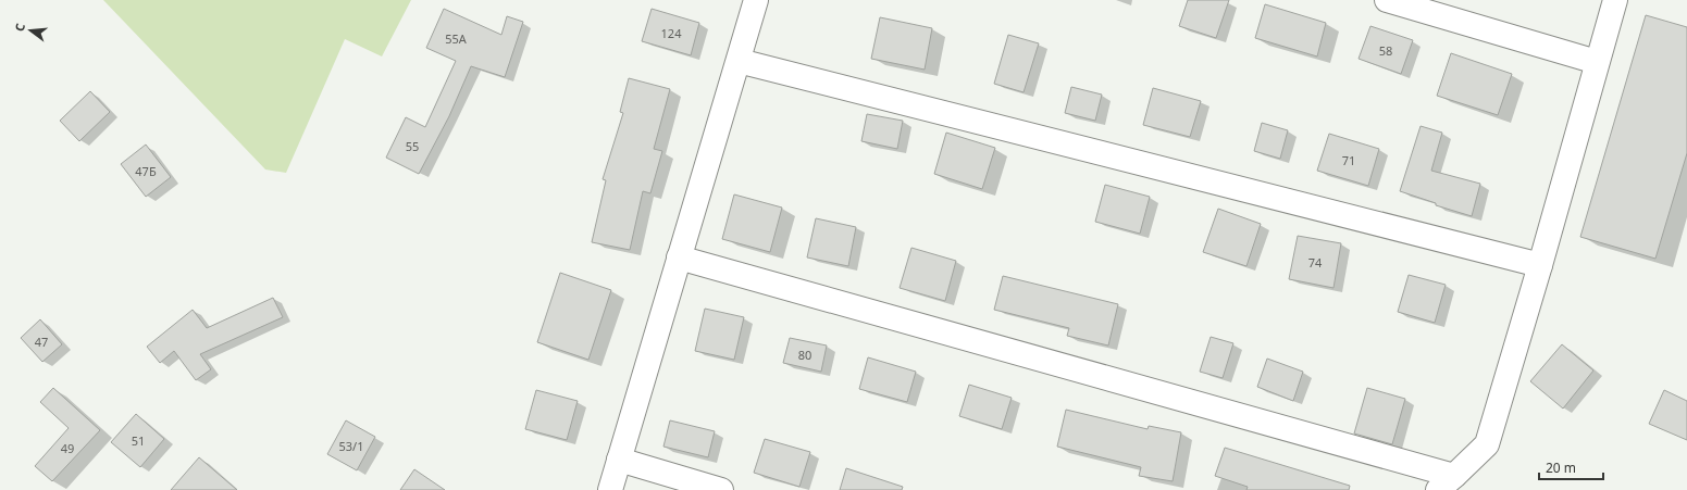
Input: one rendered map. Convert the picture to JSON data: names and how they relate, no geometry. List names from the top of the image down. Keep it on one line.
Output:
{"house_numbers":["124","55А","58","55","71","47Б","74","47","80","51","53/1","49"],"scale_bar":"20 m","north":"left"}
